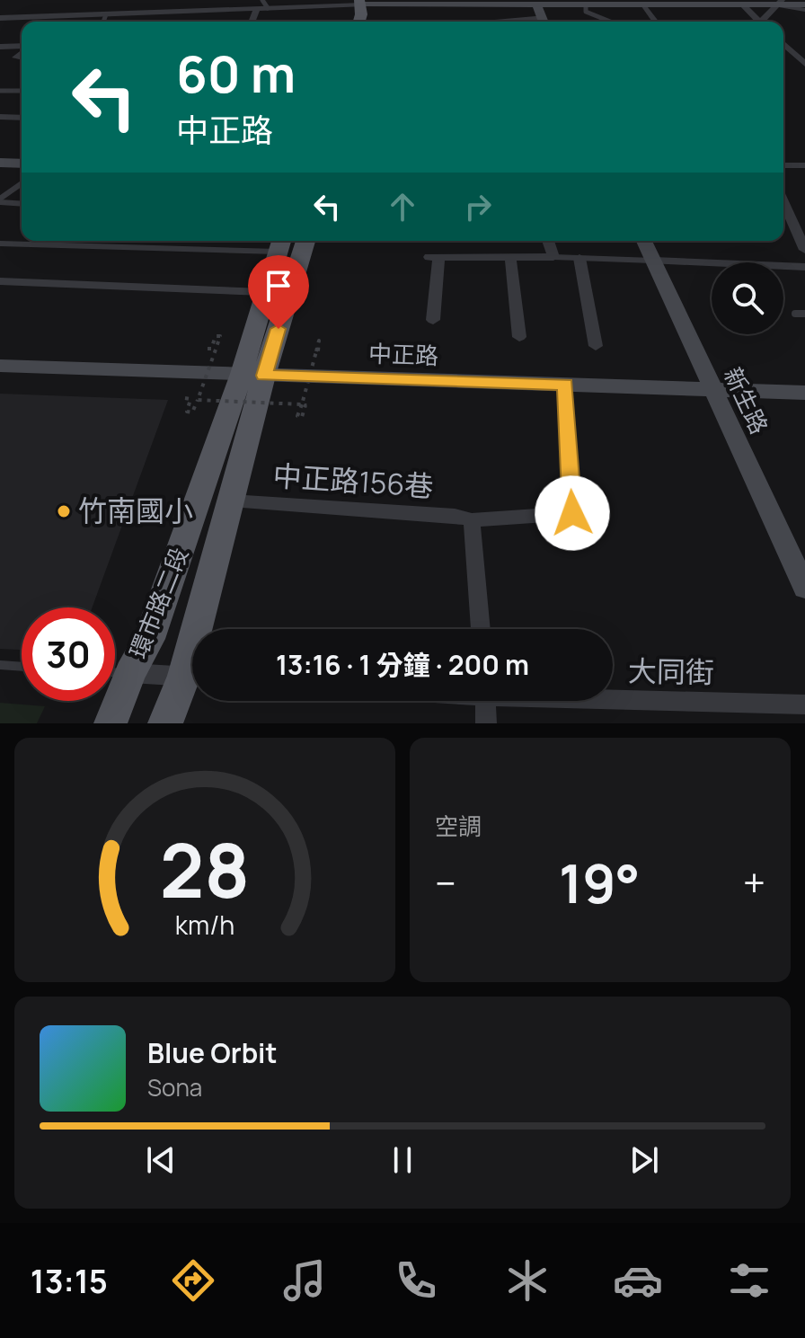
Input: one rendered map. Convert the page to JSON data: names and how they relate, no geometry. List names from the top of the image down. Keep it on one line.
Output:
{"streets":{"main road":["環市路二段"],"street":["中正路","新生路","中正路156巷","大同街"]},"crossings":[["中正路","新生路"],["中正路","中正路156巷"],["中正路","環市路二段"],["中正路156巷","環市路二段"]],"places":["竹南國小"],"page":{"turn":["60 m","中正路"],"limit":"30","trip":"13:16 · 1 分鐘 · 200 m","tile":"空調","heat":["−","19°","+"],"song":["Blue Orbit","Sona"],"tabs":"13:15","gauge":["28","km/h"]}}
